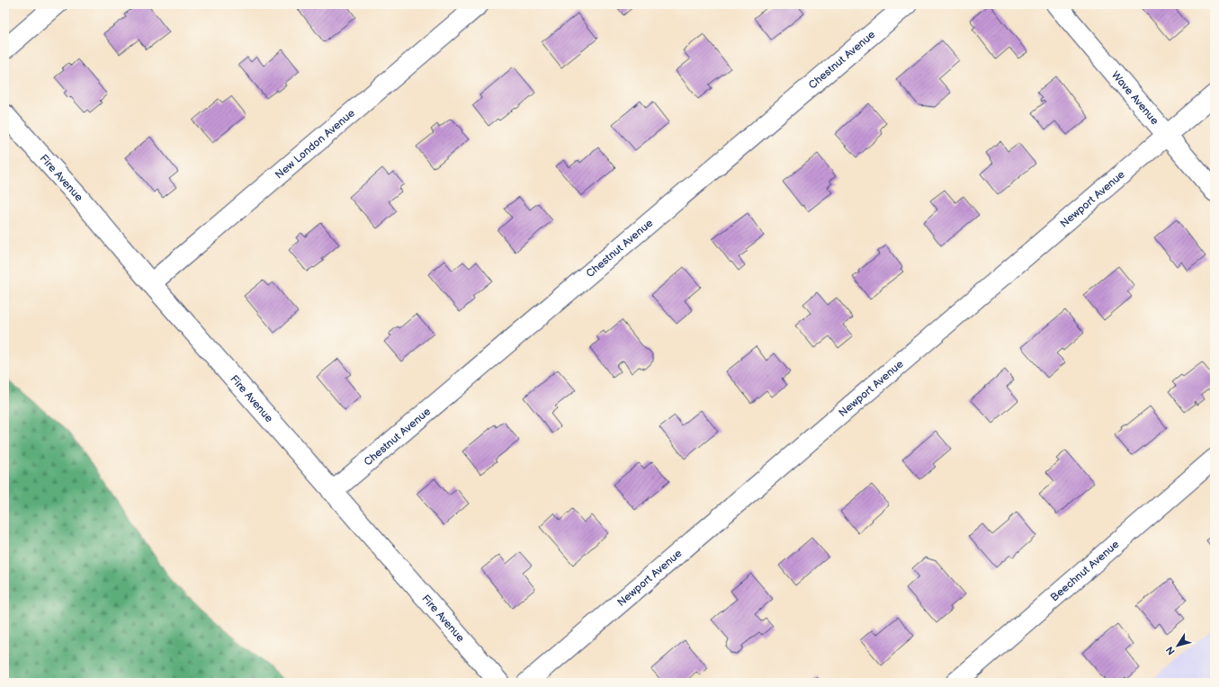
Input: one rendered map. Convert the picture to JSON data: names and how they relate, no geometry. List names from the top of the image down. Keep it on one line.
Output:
{"streets":{"street":["Chestnut Avenue","Wave Avenue","New London Avenue","Fire Avenue","Newport Avenue","Beechnut Avenue"]},"crossings":[["Chestnut Avenue","Fire Avenue"],["Wave Avenue","Newport Avenue"],["New London Avenue","Fire Avenue"]],"north":"bottom left"}
